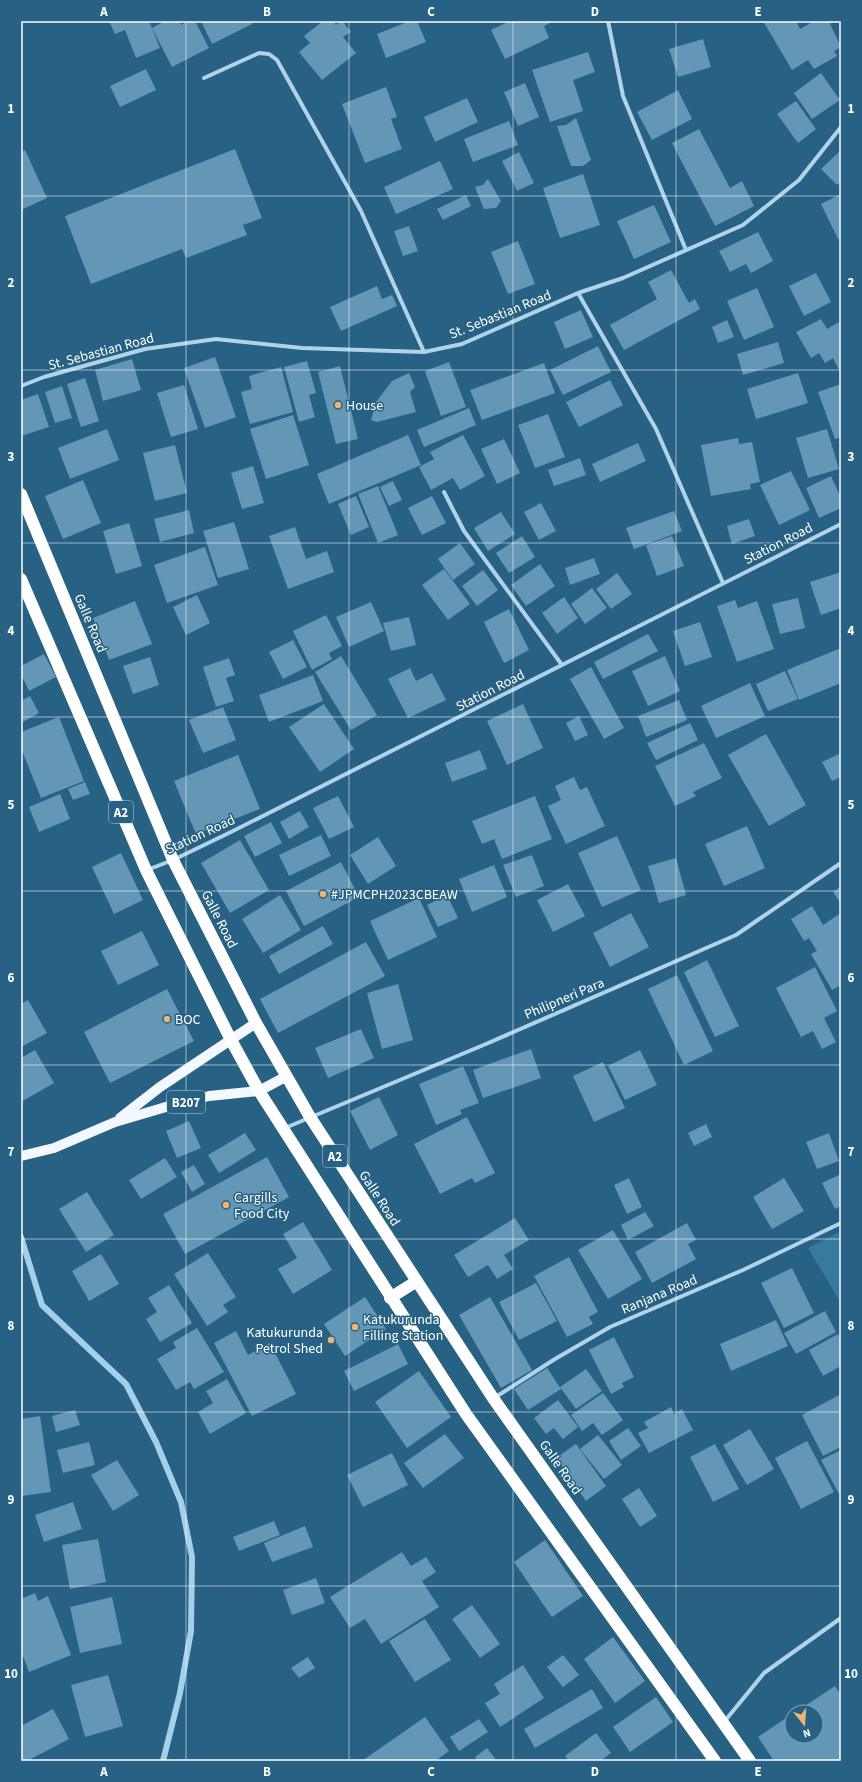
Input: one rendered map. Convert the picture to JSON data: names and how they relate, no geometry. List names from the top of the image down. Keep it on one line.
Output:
{"streets":{"highway":["Galle Road","A2"],"main road":["B207"],"street":["St. Sebastian Road","Station Road","Philipneri Para","Ranjana Road"]},"crossings":[["Station Road","Galle Road"],["Station Road","A2"],["Galle Road","Philipneri Para"],["Galle Road","Ranjana Road"],["A2","Philipneri Para"],["A2","B207"]],"places":["House","#JPMCPH2023CBEAW","BOC","Cargills Food City","Katukurunda Filling Station","Katukurunda Petrol Shed"],"north":"bottom","grid":{"columns":["A","B","C","D","E"],"rows":["1","2","3","4","5","6","7","8","9","10"]}}
